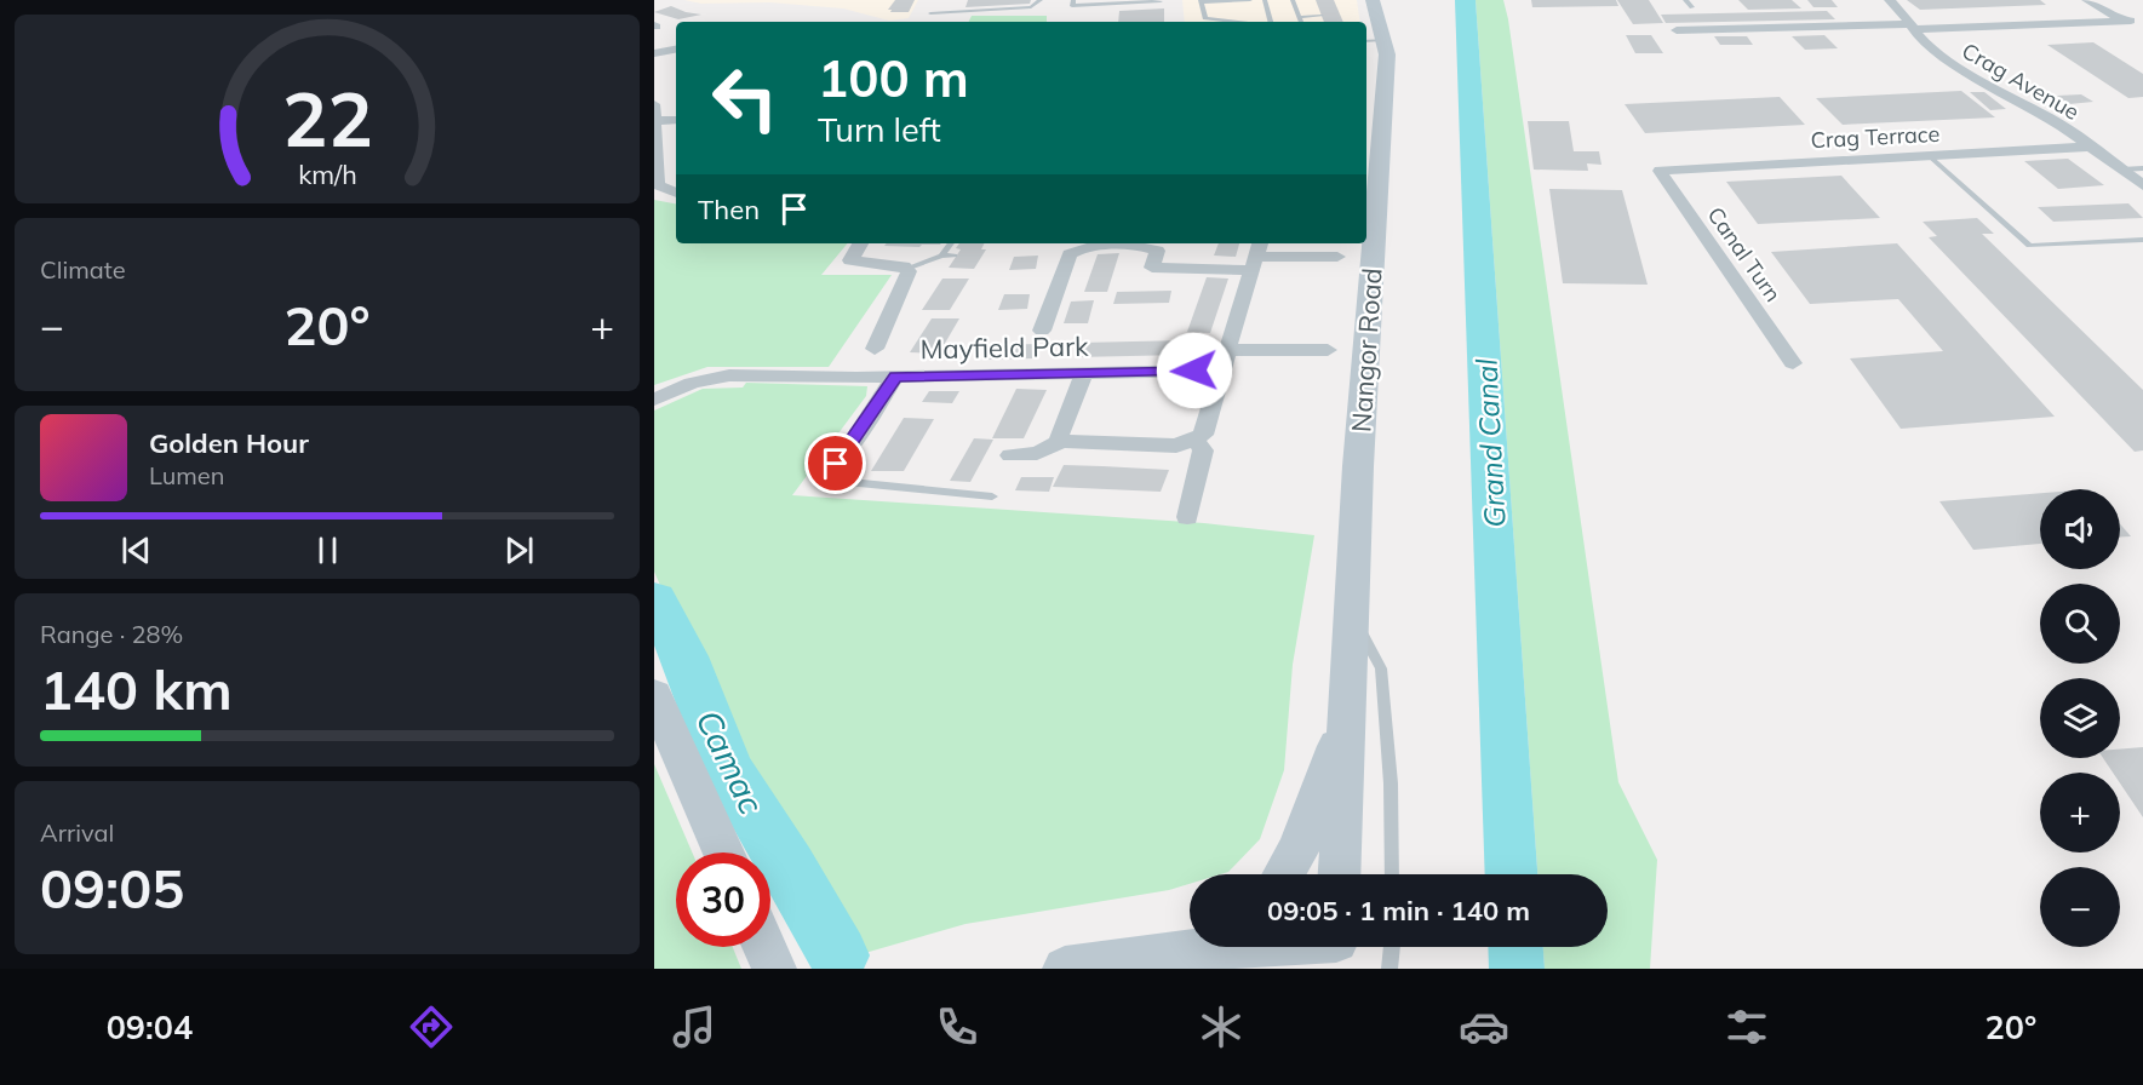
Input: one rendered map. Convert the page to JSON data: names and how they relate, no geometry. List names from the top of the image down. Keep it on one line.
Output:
{"streets":{"main road":["Nangor Road"],"street":["Crag Avenue","Crag Terrace","Canal Turn","Mayfield Park"]},"crossings":[["Crag Avenue","Crag Terrace"],["Crag Terrace","Canal Turn"]],"water":["Grand Canal","Camac"],"page":{"turn":["100 m","Turn left"],"then":"Then","tile":["Climate",["Range · 28%","140 km"],["Arrival","09:05"]],"heat":["−","20°","+"],"song":["Golden Hour","Lumen"],"map_buttons":["+","−"],"limit":"30","trip":"09:05 · 1 min · 140 m","tabs":["09:04","20°"],"gauge":["22","km/h"]}}
